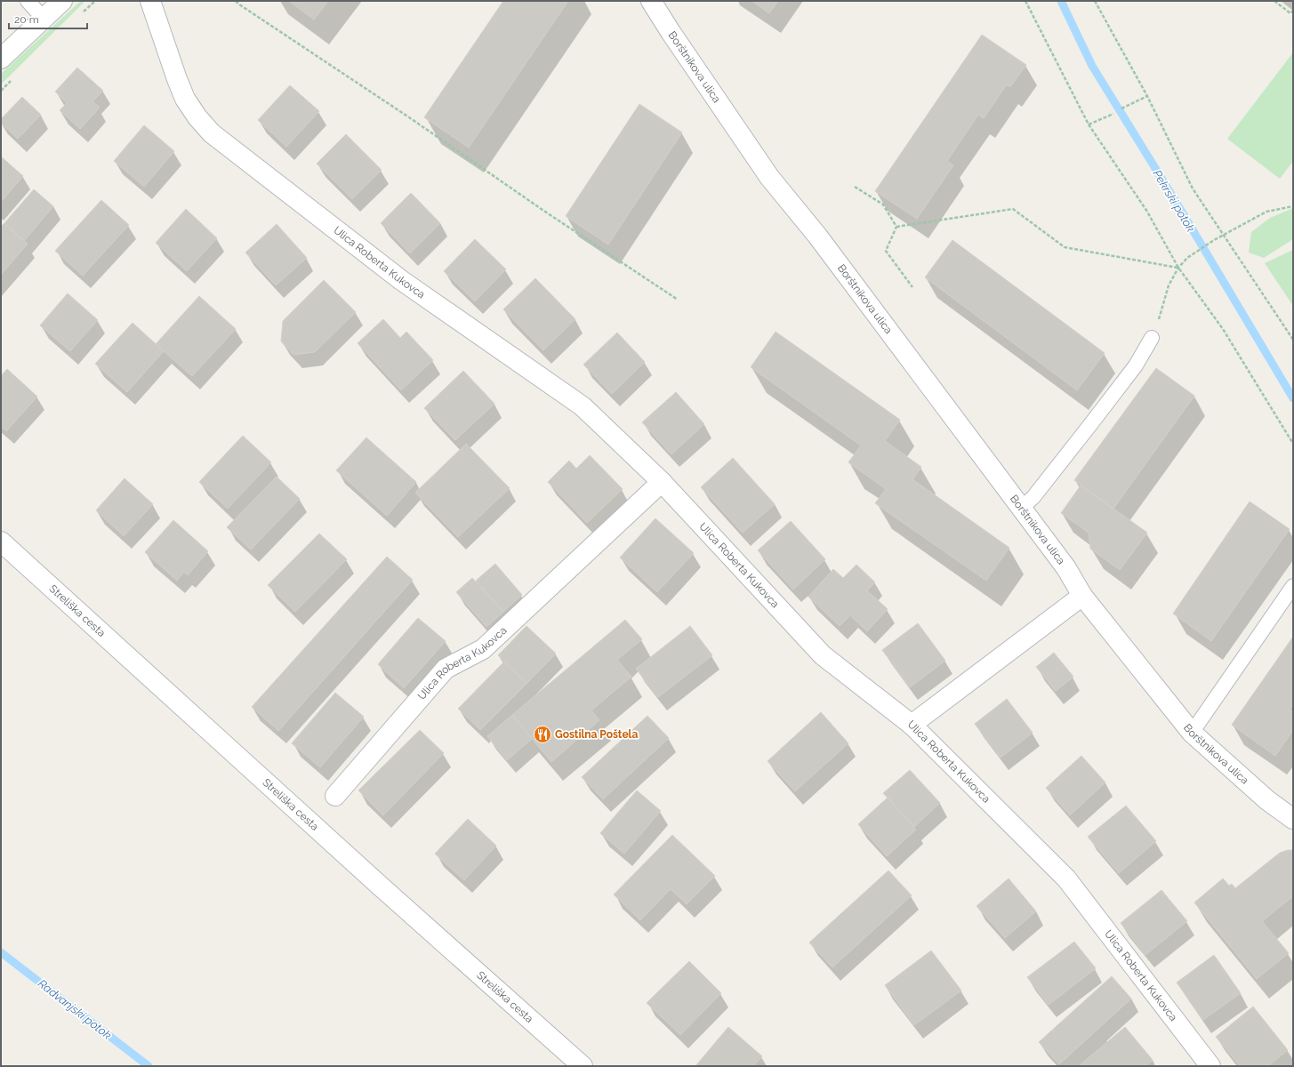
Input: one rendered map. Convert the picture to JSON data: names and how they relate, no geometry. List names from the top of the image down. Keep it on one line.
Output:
{"streets":{"street":["Borštnikova ulica","Ulica Roberta Kukovca","Streliška cesta"]},"water":["Pekrski potok","Radvanjski potok"],"places":{"restaurant":["Gostilna Poštela"]},"scale_bar":"20 m"}
